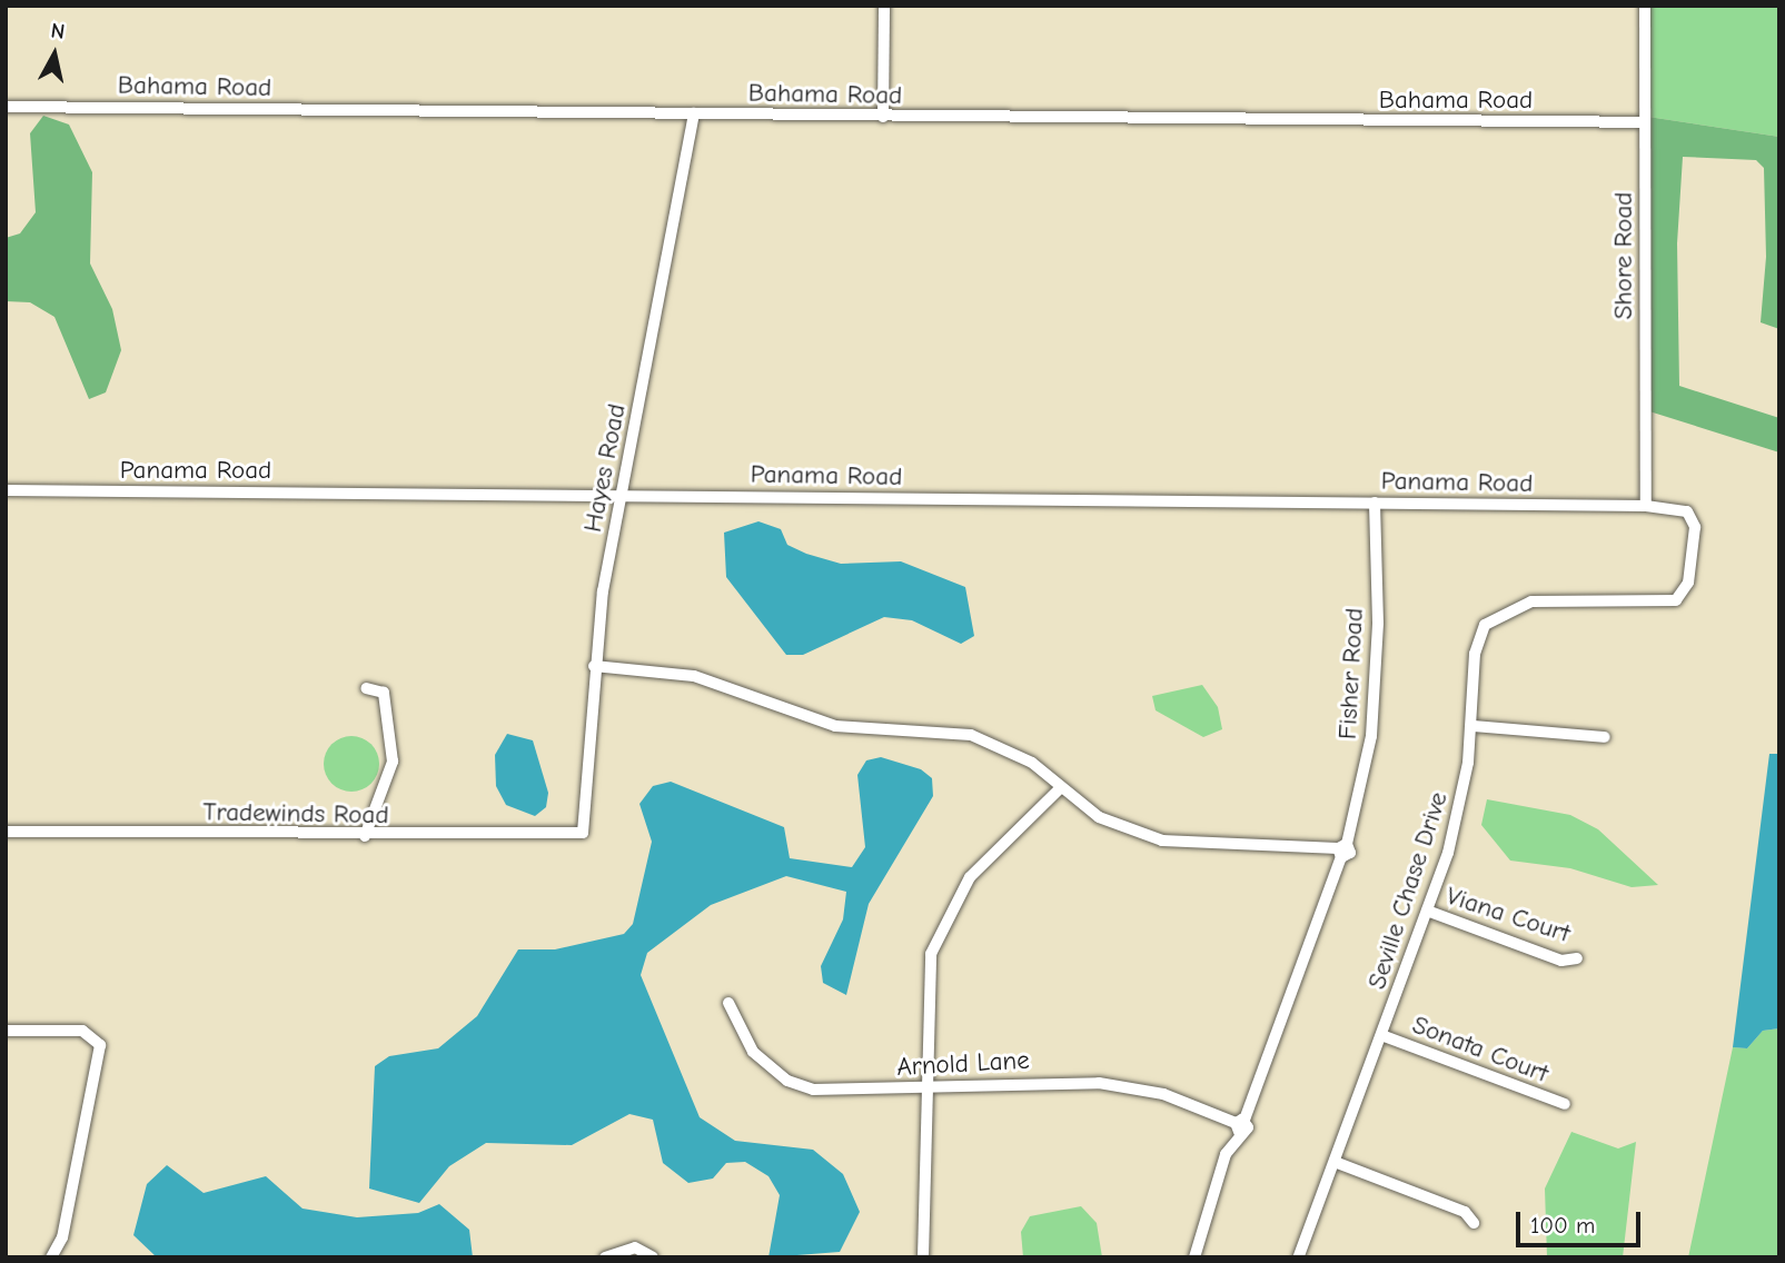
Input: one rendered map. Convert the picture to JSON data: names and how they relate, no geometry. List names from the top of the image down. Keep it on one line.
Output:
{"streets":{"street":["Bahama Road","Shore Road","Hayes Road","Panama Road","Fisher Road","Tradewinds Road","Seville Chase Drive","Viana Court","Sonata Court","Arnold Lane"]},"crossings":[["Bahama Road","Shore Road"],["Bahama Road","Hayes Road"],["Shore Road","Panama Road"],["Shore Road","Seville Chase Drive"],["Hayes Road","Panama Road"],["Hayes Road","Tradewinds Road"],["Panama Road","Fisher Road"],["Panama Road","Seville Chase Drive"],["Fisher Road","Arnold Lane"],["Seville Chase Drive","Viana Court"],["Seville Chase Drive","Sonata Court"]],"scale_bar":"100 m","north":"top"}
